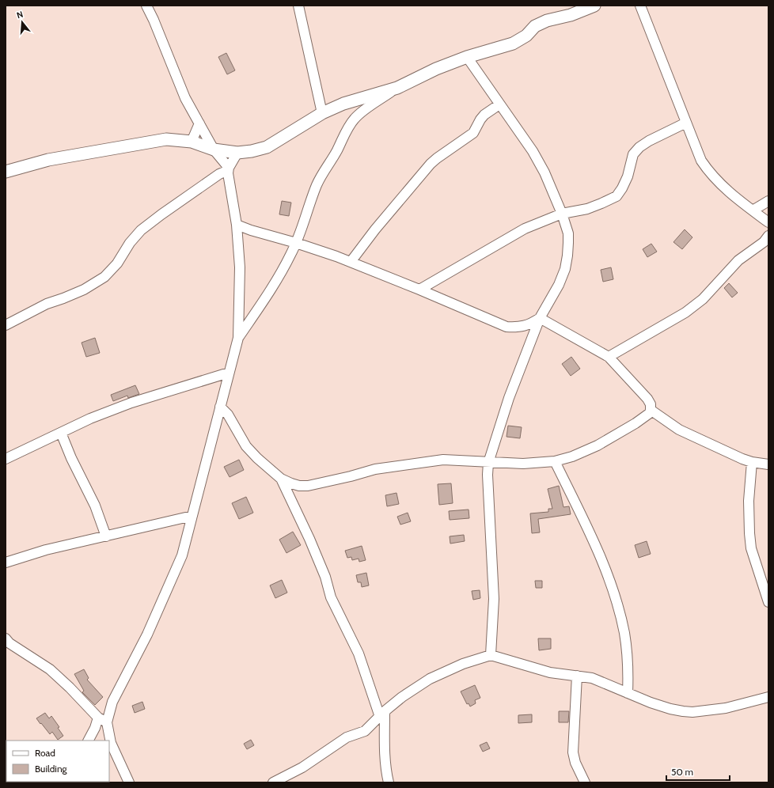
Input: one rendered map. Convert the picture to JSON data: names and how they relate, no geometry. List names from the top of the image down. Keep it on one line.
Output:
{"legend":["Road","Building"],"scale_bar":"50 m","north":"top"}
